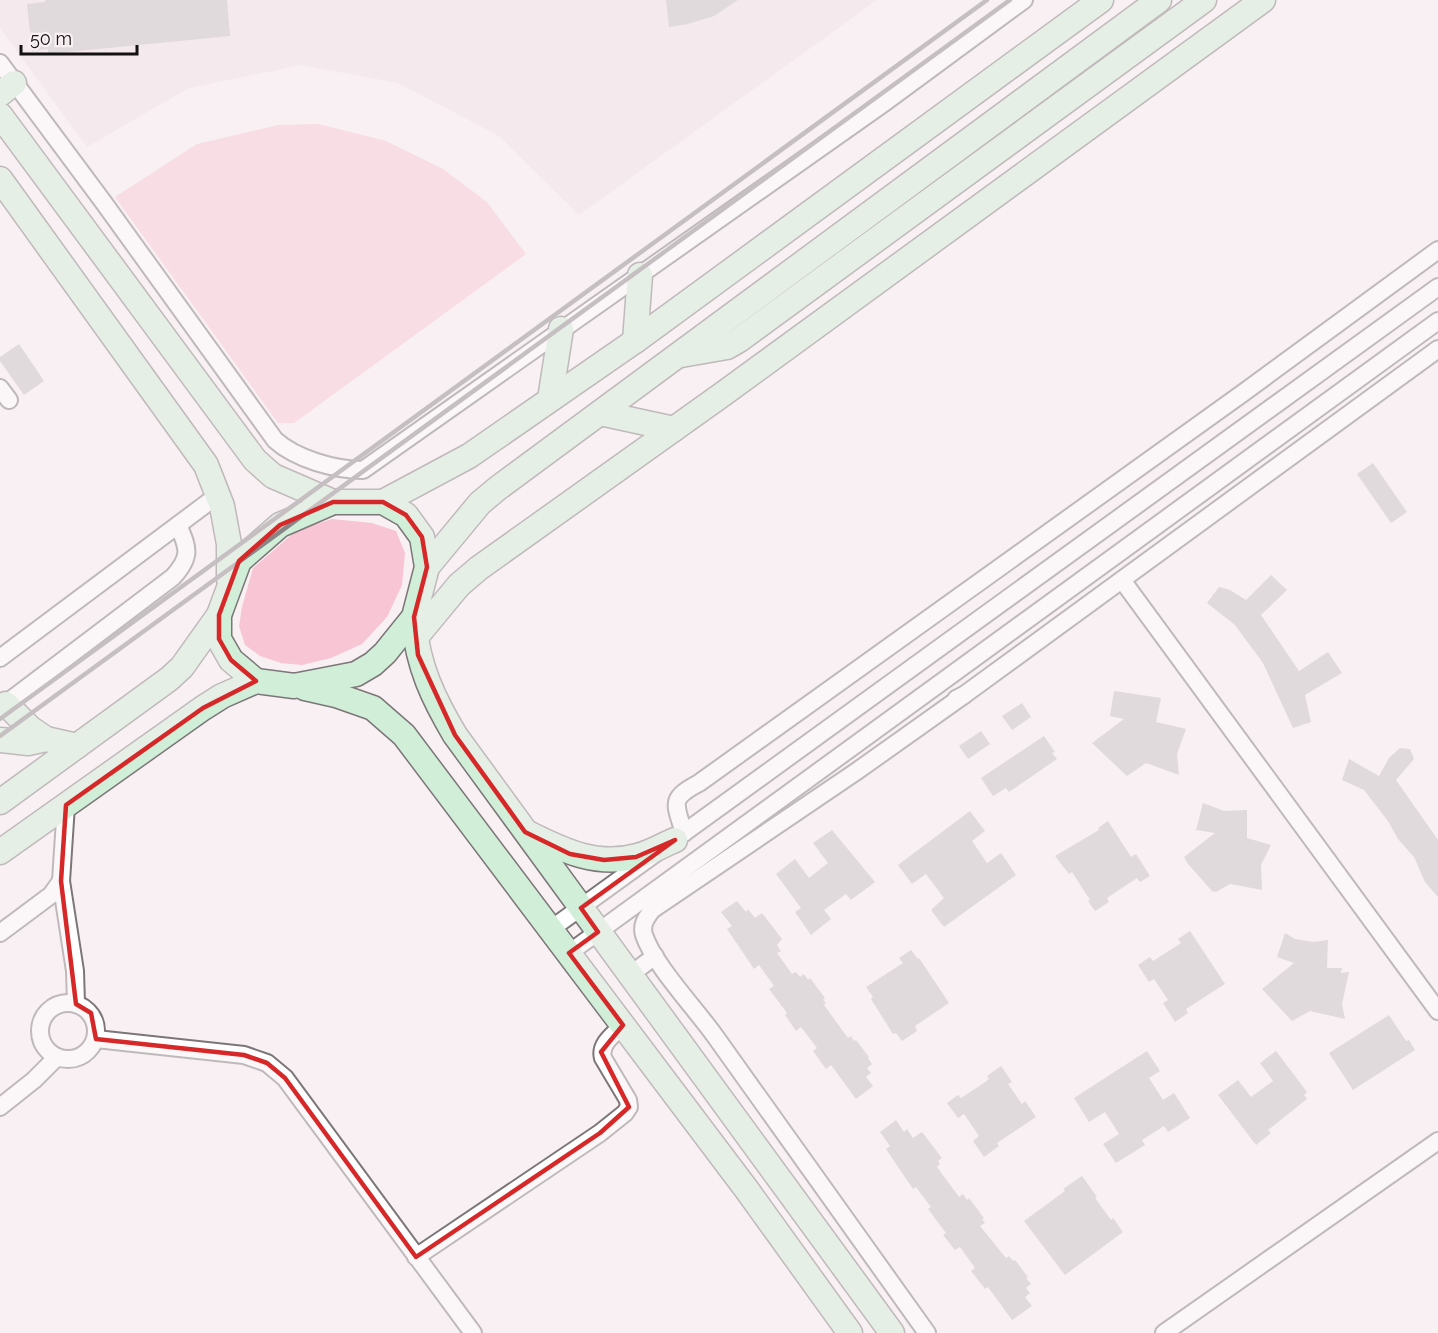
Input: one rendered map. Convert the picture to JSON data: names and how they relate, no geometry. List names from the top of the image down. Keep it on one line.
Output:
{"scale_bar":"50 m"}
